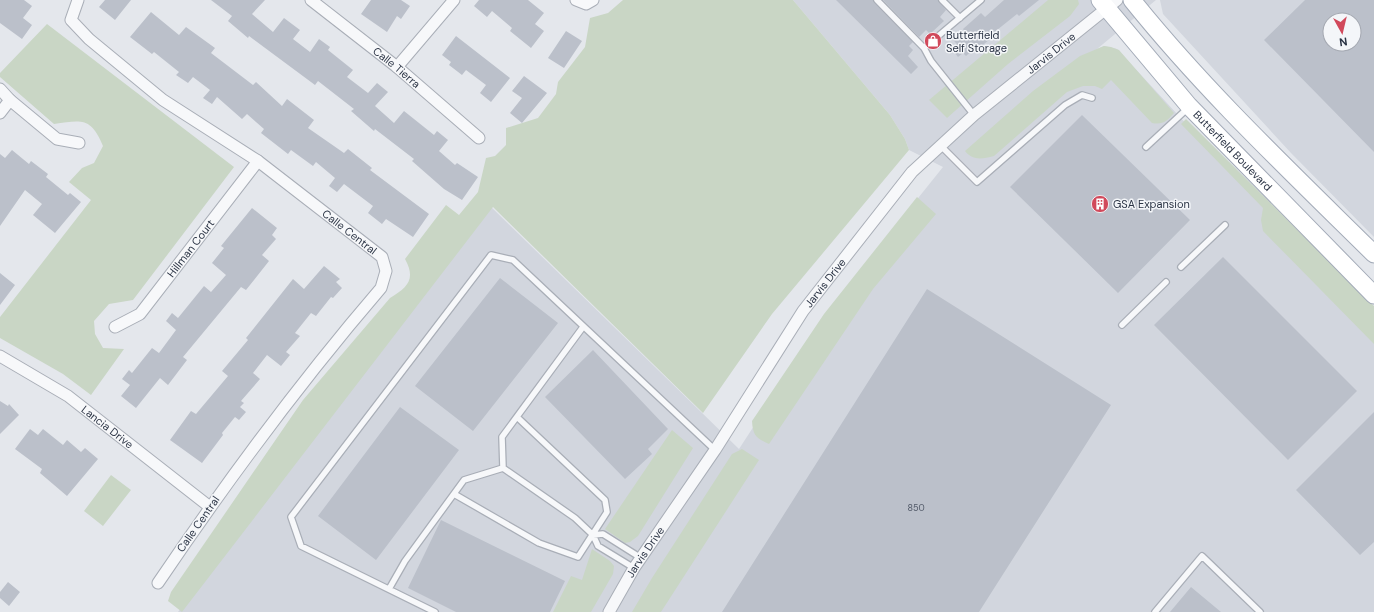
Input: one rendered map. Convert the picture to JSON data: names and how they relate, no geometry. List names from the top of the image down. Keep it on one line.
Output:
{"streets":{"main road":["Butterfield Boulevard"],"street":["Jarvis Drive","Calle Tierra","Calle Central","Hillman Court","Lancia Drive"]},"crossings":[["Jarvis Drive","Butterfield Boulevard"],["Calle Central","Hillman Court"],["Calle Central","Lancia Drive"]],"places":{"shop":["Butterfield Self Storage"],"building":["GSA Expansion"]},"house_numbers":["850"],"north":"bottom"}
